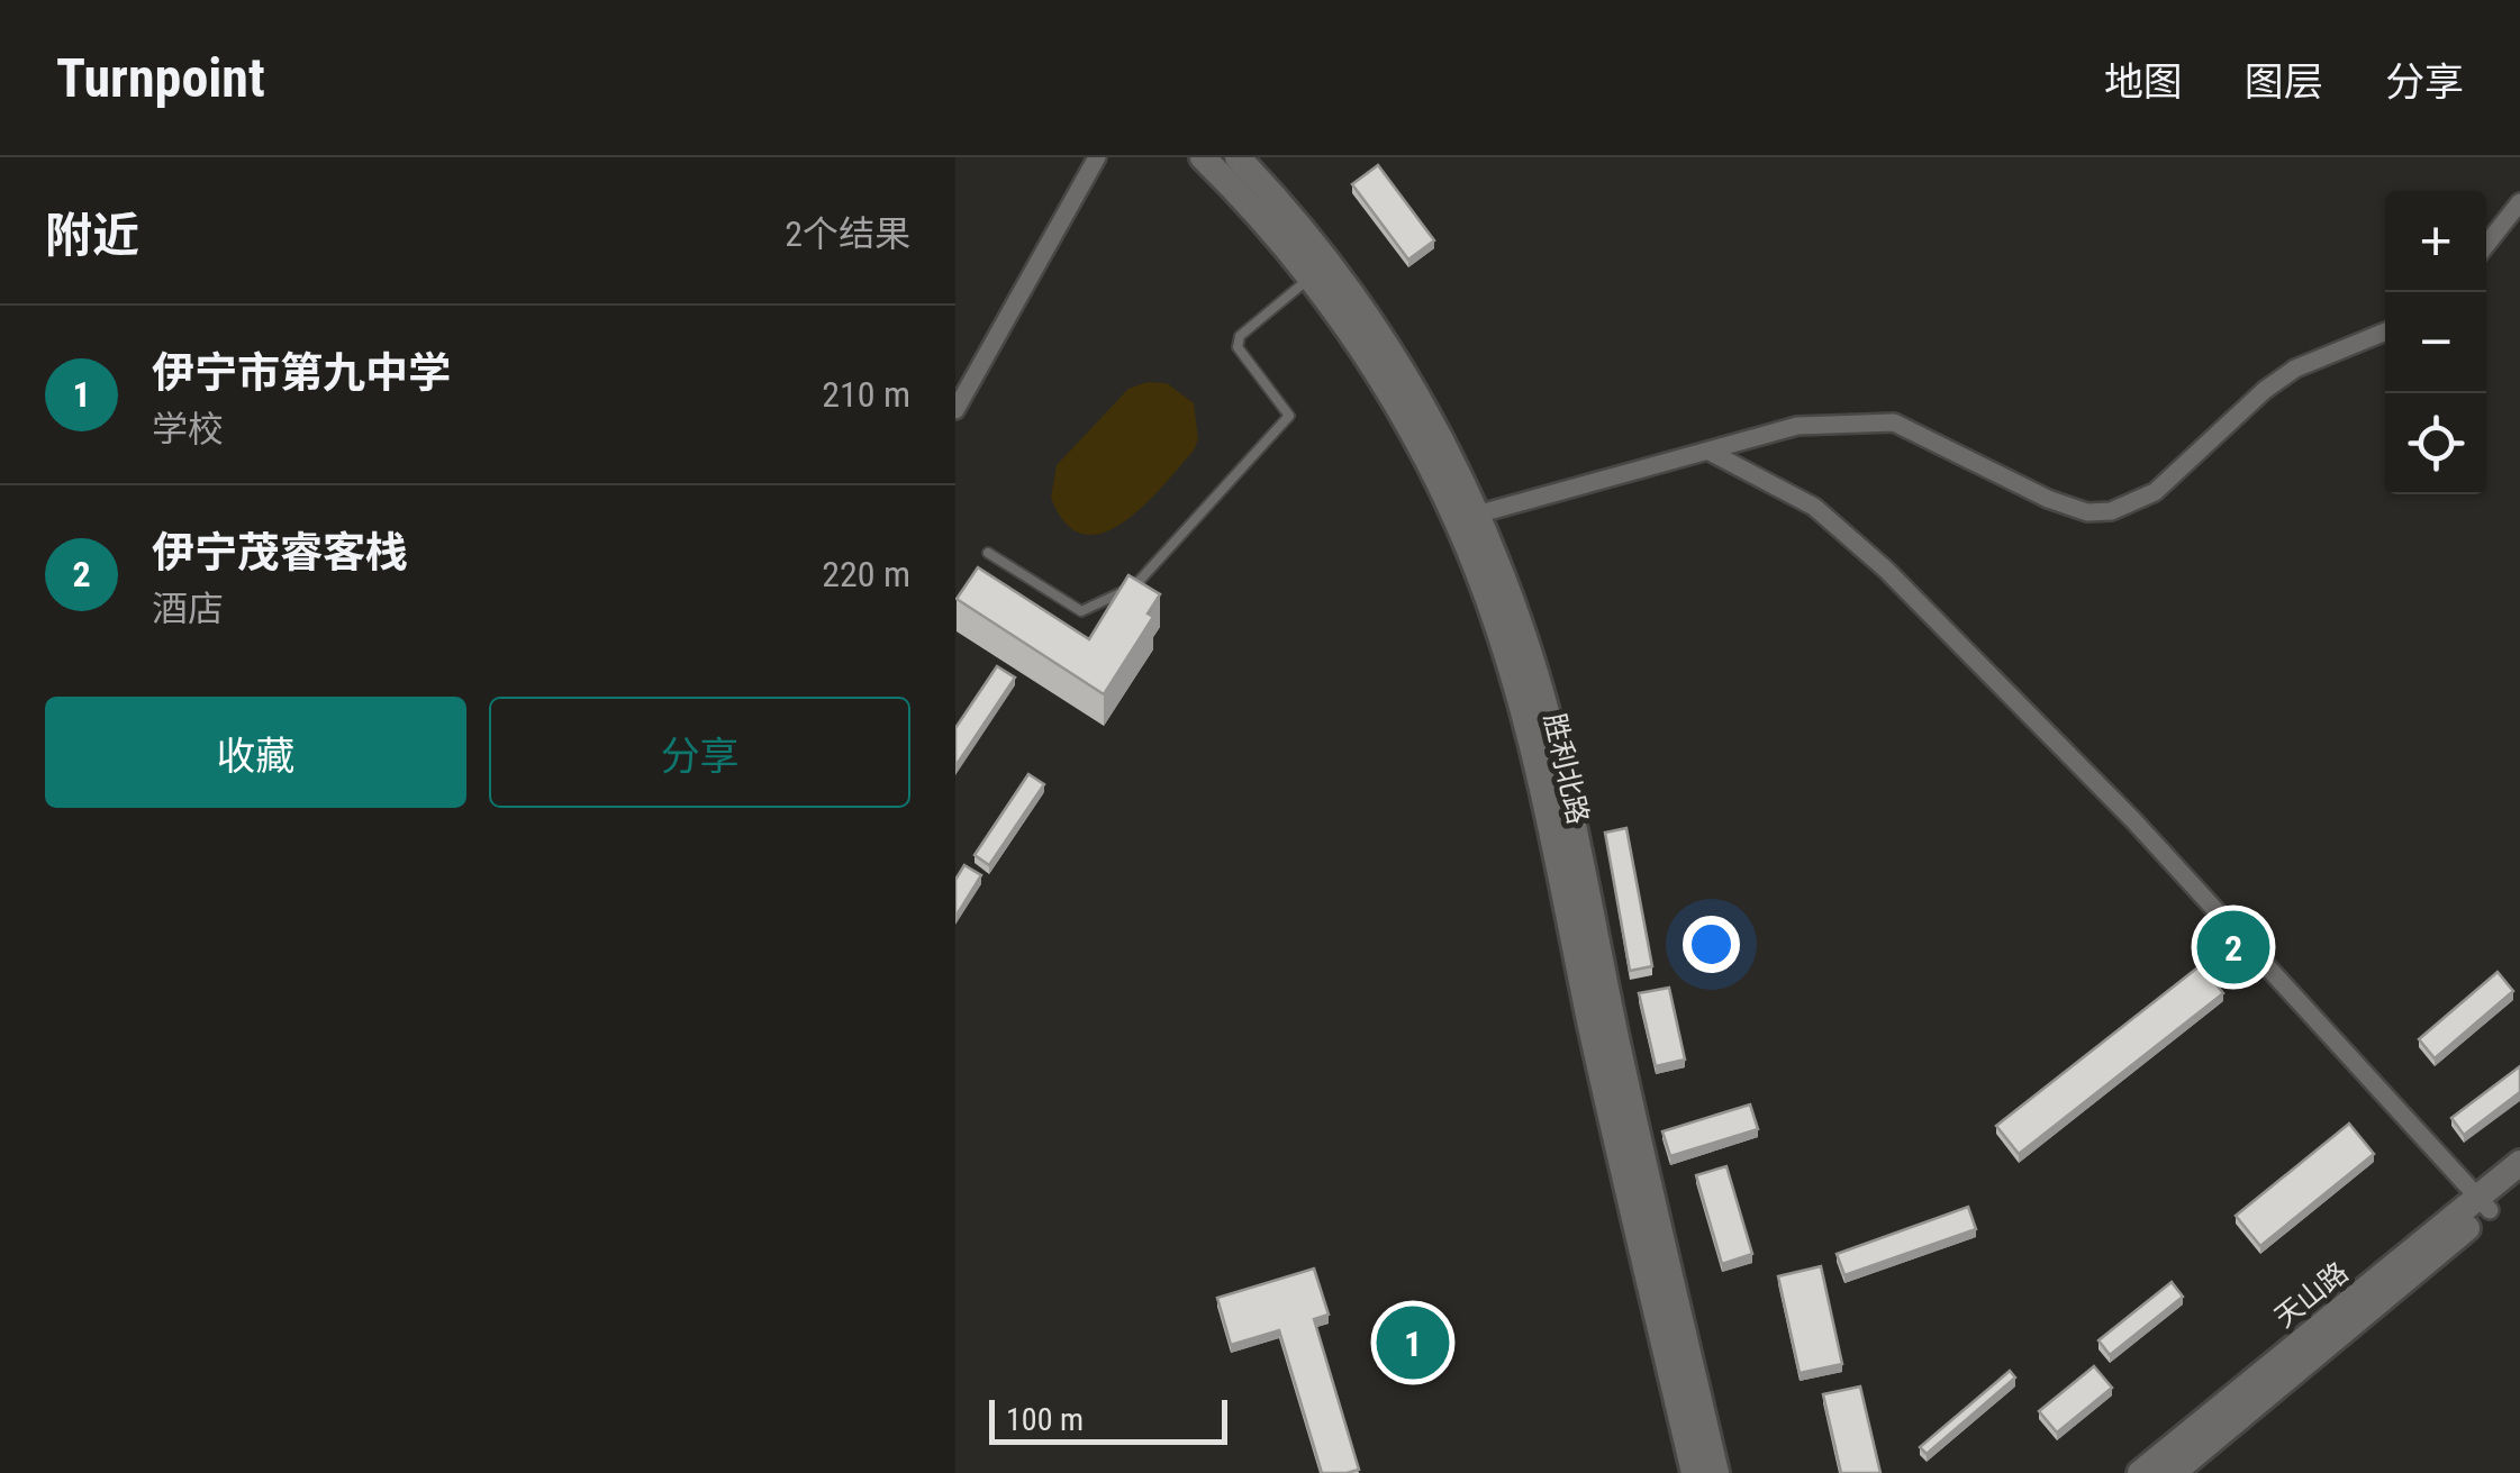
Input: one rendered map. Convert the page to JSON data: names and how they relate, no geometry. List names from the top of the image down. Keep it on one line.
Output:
{"streets":{"main road":["胜利北路","天山路"]},"scale_bar":"100 m","page":{"header":"Turnpoint","nav":["地图","图层","分享"],"heading":["附近","2个结果"],"map_buttons":["+","−"],"list":[{"mark":"1","name":"伊宁市第九中学","note":"学校","value":"210 m"},{"mark":"2","name":"伊宁茂睿客栈","note":"酒店","value":"220 m"}],"buttons":["收藏","分享"],"pins":["2","1"],"scale":"100 m"}}
